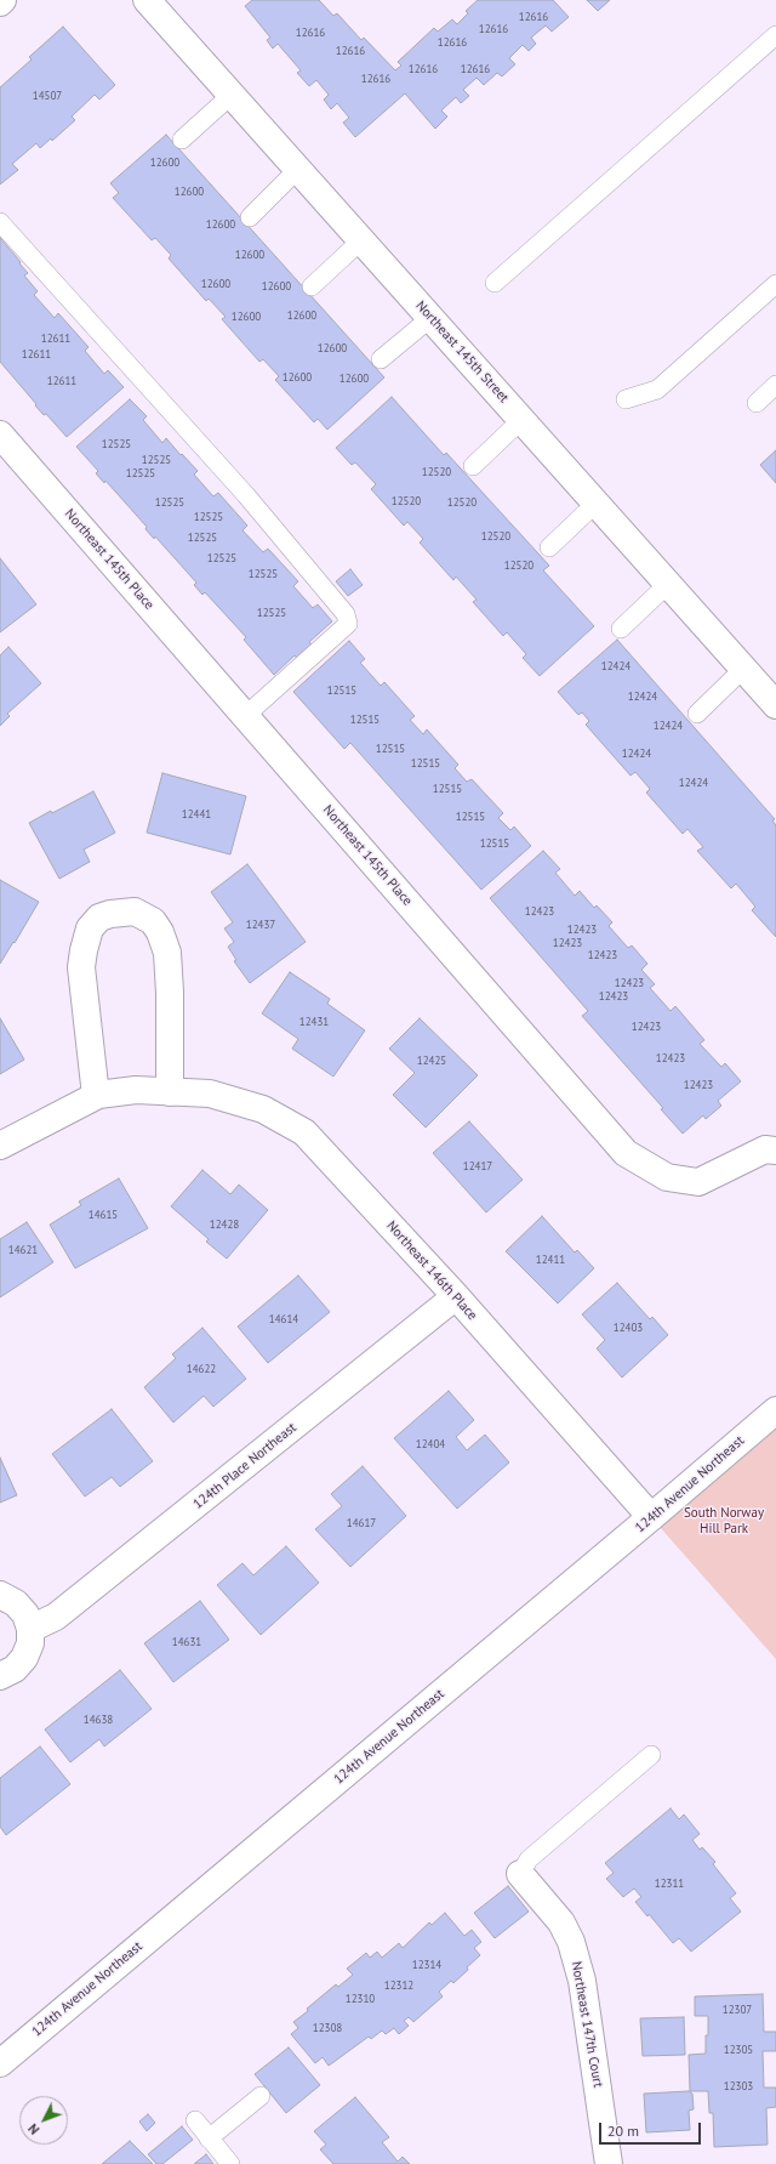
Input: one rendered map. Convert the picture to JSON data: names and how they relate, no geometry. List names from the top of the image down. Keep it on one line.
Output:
{"streets":{"street":["Northeast 145th Street","Northeast 145th Place","Northeast 146th Place","124th Place Northeast","124th Avenue Northeast","Northeast 147th Court"]},"crossings":[["Northeast 146th Place","124th Place Northeast"],["Northeast 146th Place","124th Avenue Northeast"]],"parks":["South Norway Hill Park"],"house_numbers":["12616","12616","12616","12616","12616","12616","12616","12616","14507","12600","12600","12600","12600","12600","12600","12600","12600","12611","12600","12611","12600","12600","12611","12525","12525","12520","12525","12520","12525","12520","12525","12520","12525","12525","12520","12525","12525","12424","12515","12424","12515","12424","12515","12424","12515","12424","12515","12441","12515","12515","12423","12437","12423","12423","12423","12423","12423","12431","12423","12423","12425","12423","12417","14615","12428","14621","12411","14614","12403","14622","12404","14617","14631","14638","12311","12314","12312","12310","12307","12308","12305","12303"],"scale_bar":"20 m","north":"bottom left"}
